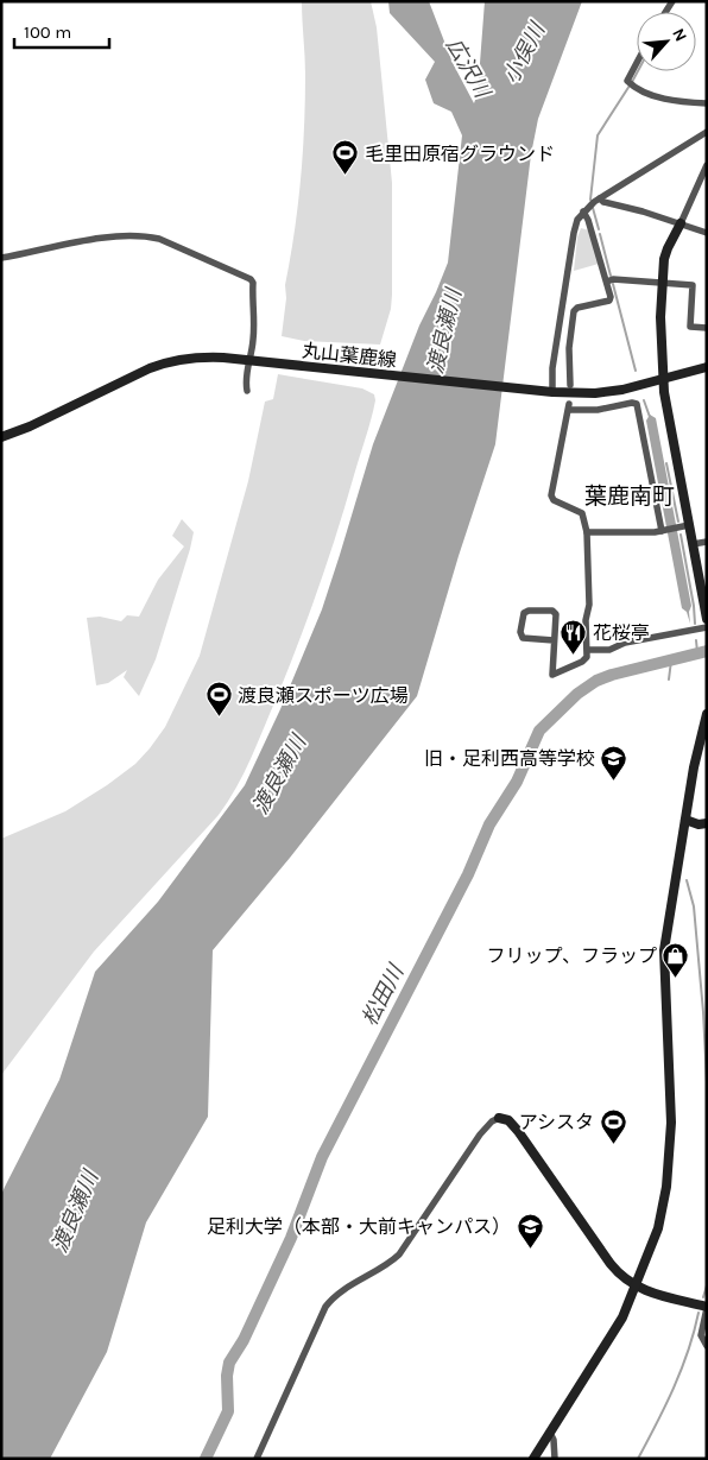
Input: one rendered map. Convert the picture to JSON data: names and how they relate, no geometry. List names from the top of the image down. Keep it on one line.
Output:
{"streets":{"street":["丸山葉鹿線"]},"districts":["葉鹿南町"],"water":["小俣川","広沢川","渡良瀬川","松田川"],"places":{"sports":["毛里田原宿グラウンド","渡良瀬スポーツ広場","アシスタ"],"restaurant":["花桜亭"],"school or university":["旧・足利西高等学校","足利大学（本部・大前キャンパス）"],"shop":["フリップ、フラップ"]},"scale_bar":"100 m","north":"top right"}
